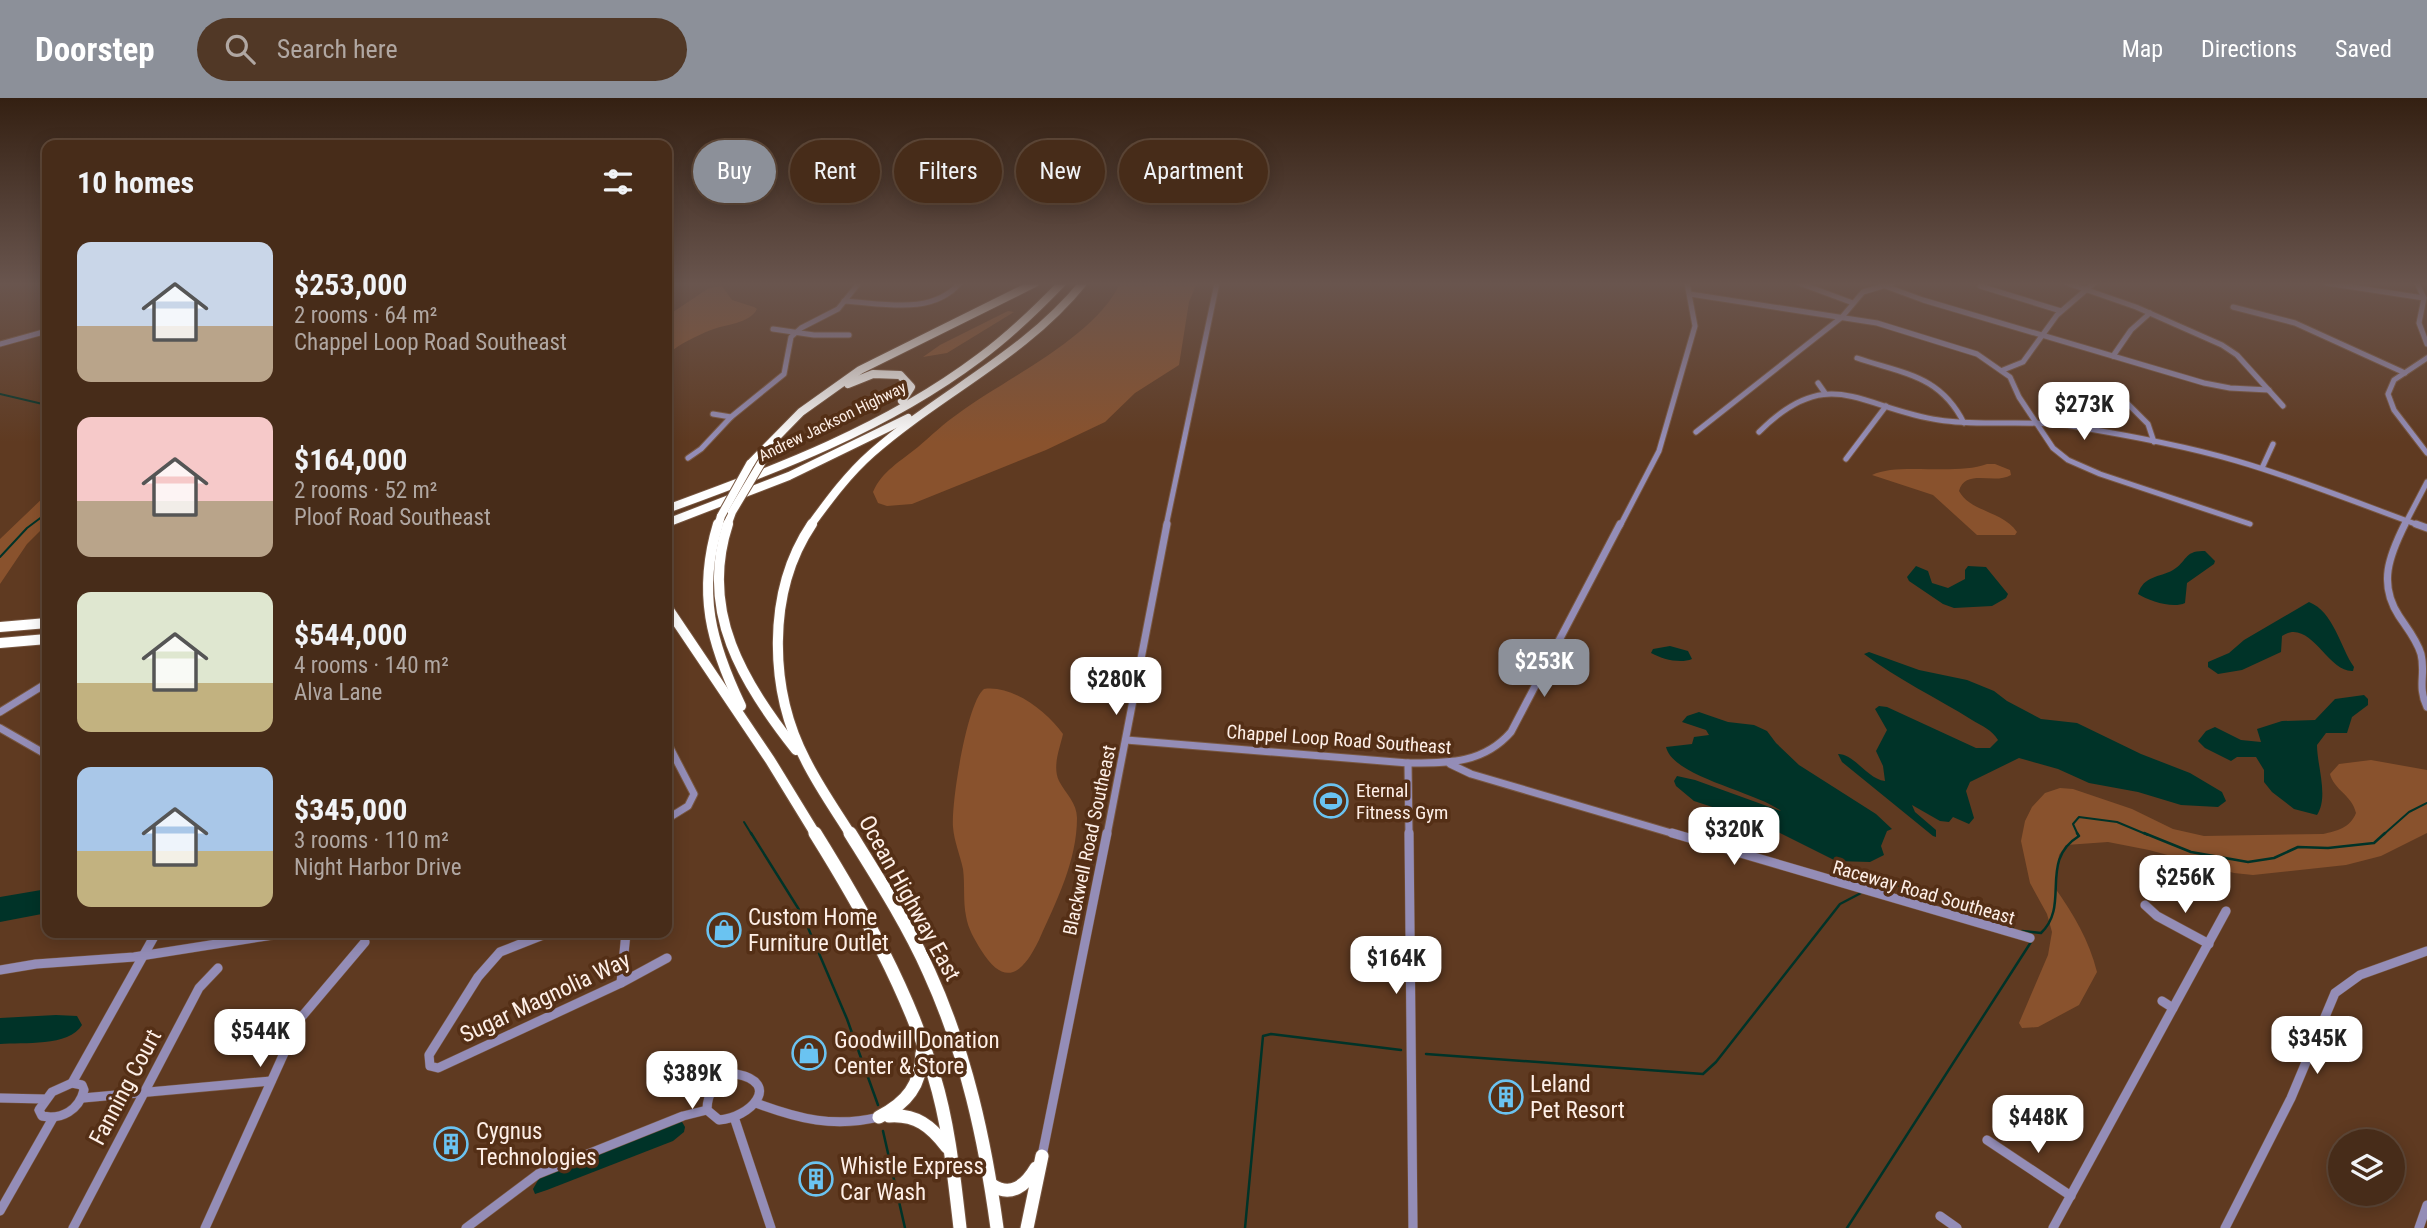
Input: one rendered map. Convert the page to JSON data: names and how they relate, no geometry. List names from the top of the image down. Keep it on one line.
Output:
{"streets":{"highway":["Andrew Jackson Highway","Ocean Highway East"],"street":["Chappel Loop Road Southeast","Blackwell Road Southeast","Raceway Road Southeast","Sugar Magnolia Way","Fanning Court"]},"crossings":[["Chappel Loop Road Southeast","Blackwell Road Southeast"],["Chappel Loop Road Southeast","Raceway Road Southeast"]],"places":{"sports":["Eternal Fitness Gym"],"shop":["Custom Home Furniture Outlet","Goodwill Donation Center & Store"],"building":["Leland Pet Resort","Cygnus Technologies","Whistle Express Car Wash"]},"page":{"header":"Doorstep","search":"Search here","nav":["Map","Directions","Saved"],"chip":["Buy","Rent","Filters","New","Apartment"],"heading":"10 homes","list":[{"name":"$253,000","note":"2 rooms · 64 m² · Chappel Loop Road Southeast"},{"name":"$164,000","note":"2 rooms · 52 m² · Ploof Road Southeast"},{"name":"$544,000","note":"4 rooms · 140 m² · Alva Lane"},{"name":"$345,000","note":"3 rooms · 110 m² · Night Harbor Drive"}],"price":["$273K","$253K","$280K","$320K","$256K","$164K","$544K","$345K","$389K","$448K"]}}
